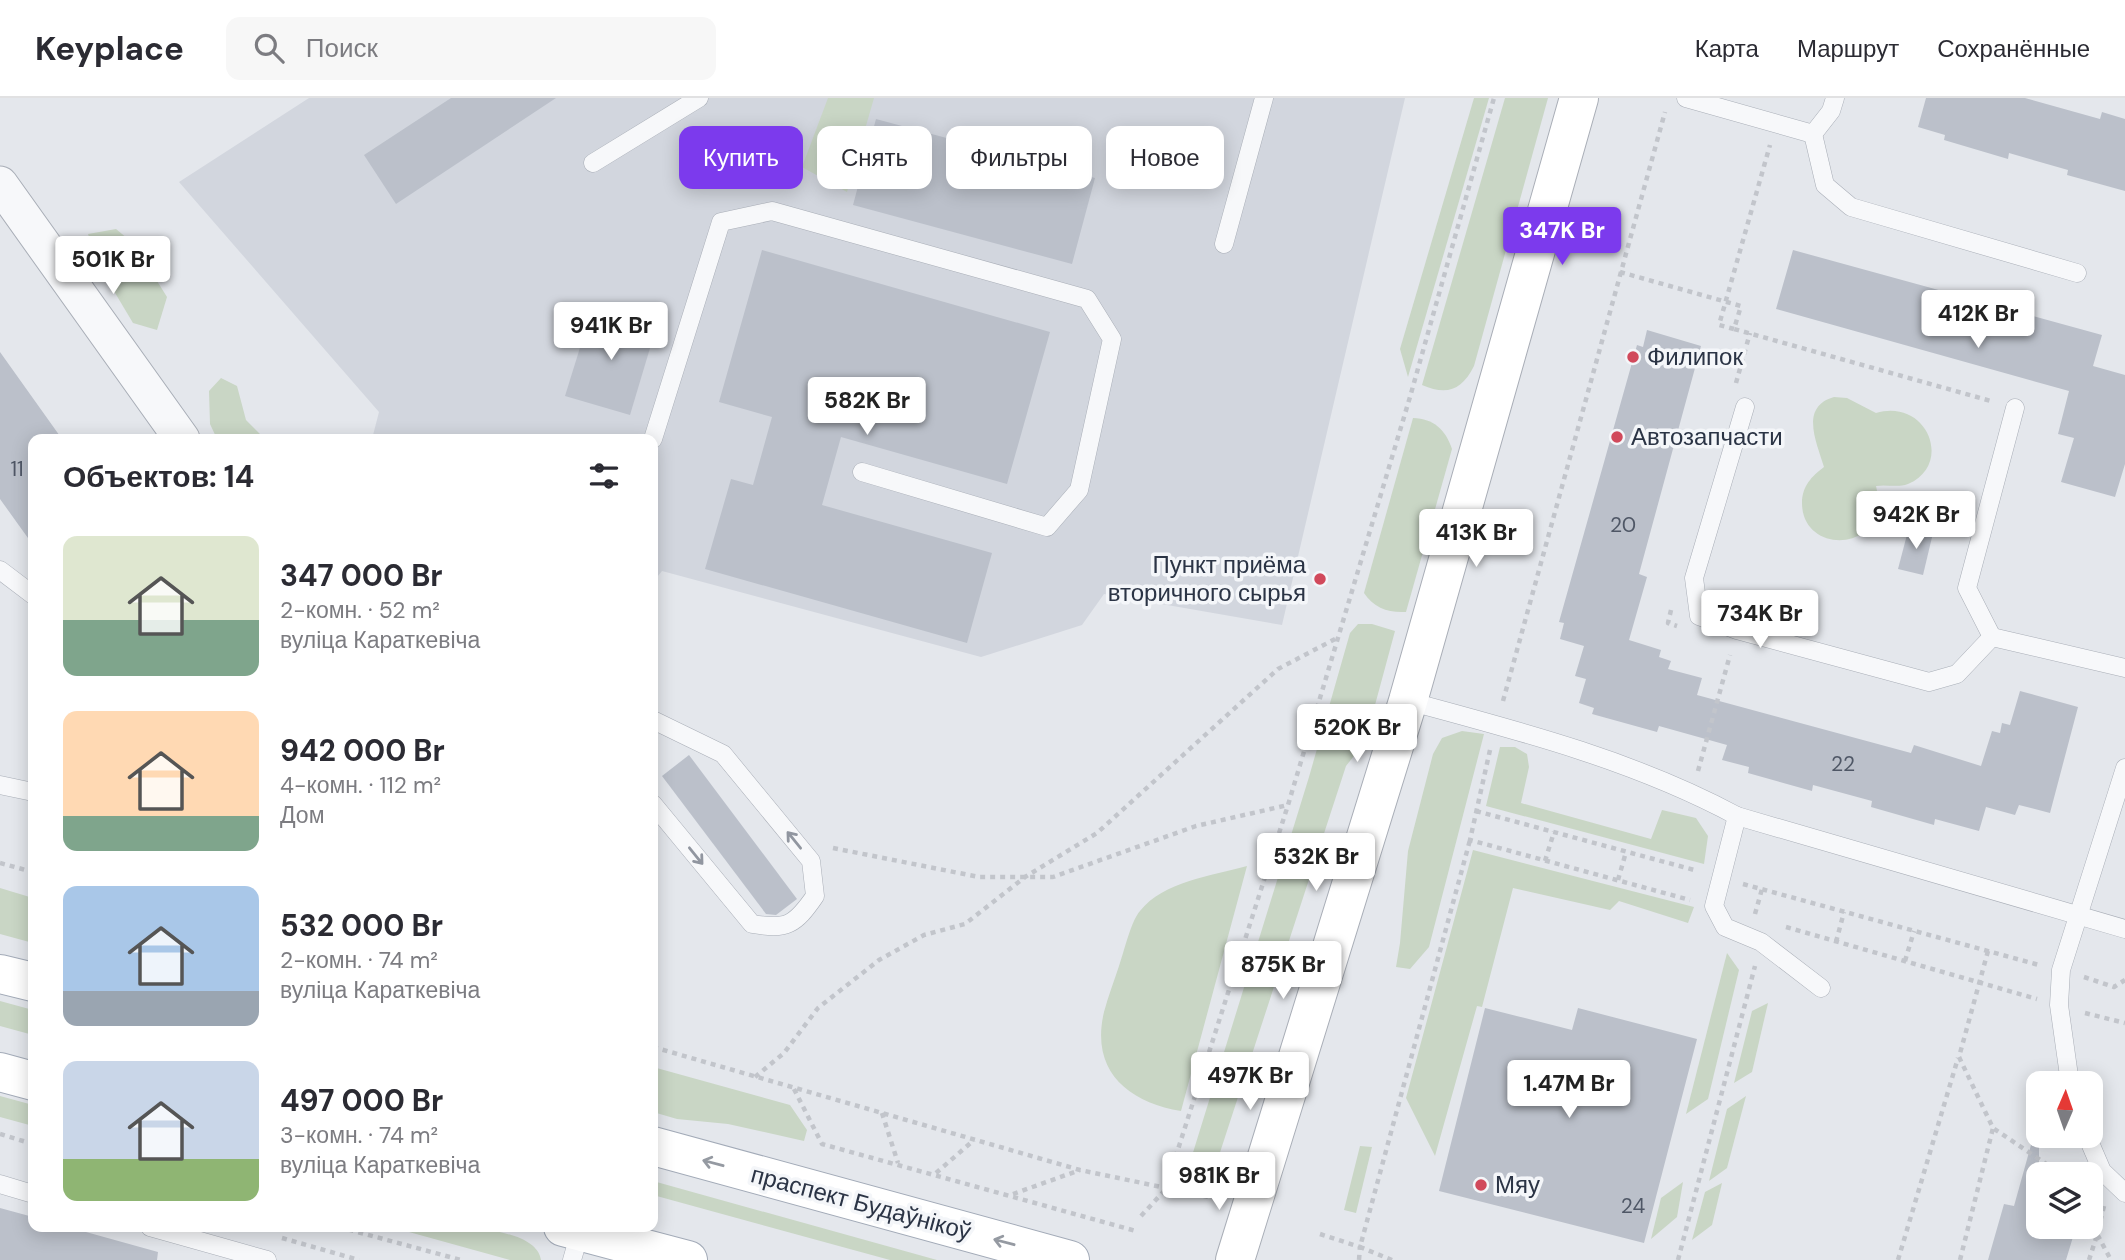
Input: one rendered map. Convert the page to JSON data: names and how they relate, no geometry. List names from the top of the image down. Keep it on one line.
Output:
{"streets":{"street":["праспект Будаўнікоў"]},"one_way":["праспект Будаўнікоў"],"places":["Филипок","Автозапчасти","Пункт приёма вторичного сырья","Мяу"],"house_numbers":["11","20","22","24"],"north":"top","page":{"header":"Keyplace","search":"Поиск","nav":["Карта","Маршрут","Сохранённые"],"chip":["Купить","Снять","Фильтры","Новое"],"price":["347K Br","501K Br","412K Br","941K Br","582K Br","942K Br","413K Br","734K Br","520K Br","532K Br","875K Br","497K Br","1.47M Br","981K Br"],"heading":"Объектов: 14","list":[{"name":"347 000 Br","note":"2-комн. · 52 m² · вуліца Караткевіча"},{"name":"942 000 Br","note":"4-комн. · 112 m² · Дом"},{"name":"532 000 Br","note":"2-комн. · 74 m² · вуліца Караткевіча"},{"name":"497 000 Br","note":"3-комн. · 74 m² · вуліца Караткевіча"}]}}
